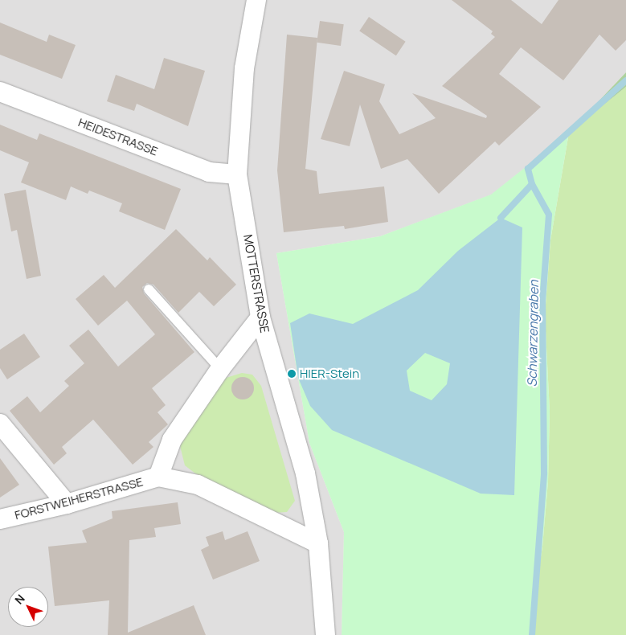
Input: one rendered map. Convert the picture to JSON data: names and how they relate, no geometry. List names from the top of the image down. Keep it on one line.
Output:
{"streets":{"street":["HEIDESTRASSE","MOTTERSTRASSE","FORSTWEIHERSTRASSE"]},"crossings":[["HEIDESTRASSE","MOTTERSTRASSE"],["MOTTERSTRASSE","FORSTWEIHERSTRASSE"]],"water":["Schwarzengraben"],"places":["HIER-Stein"],"north":"top left"}
